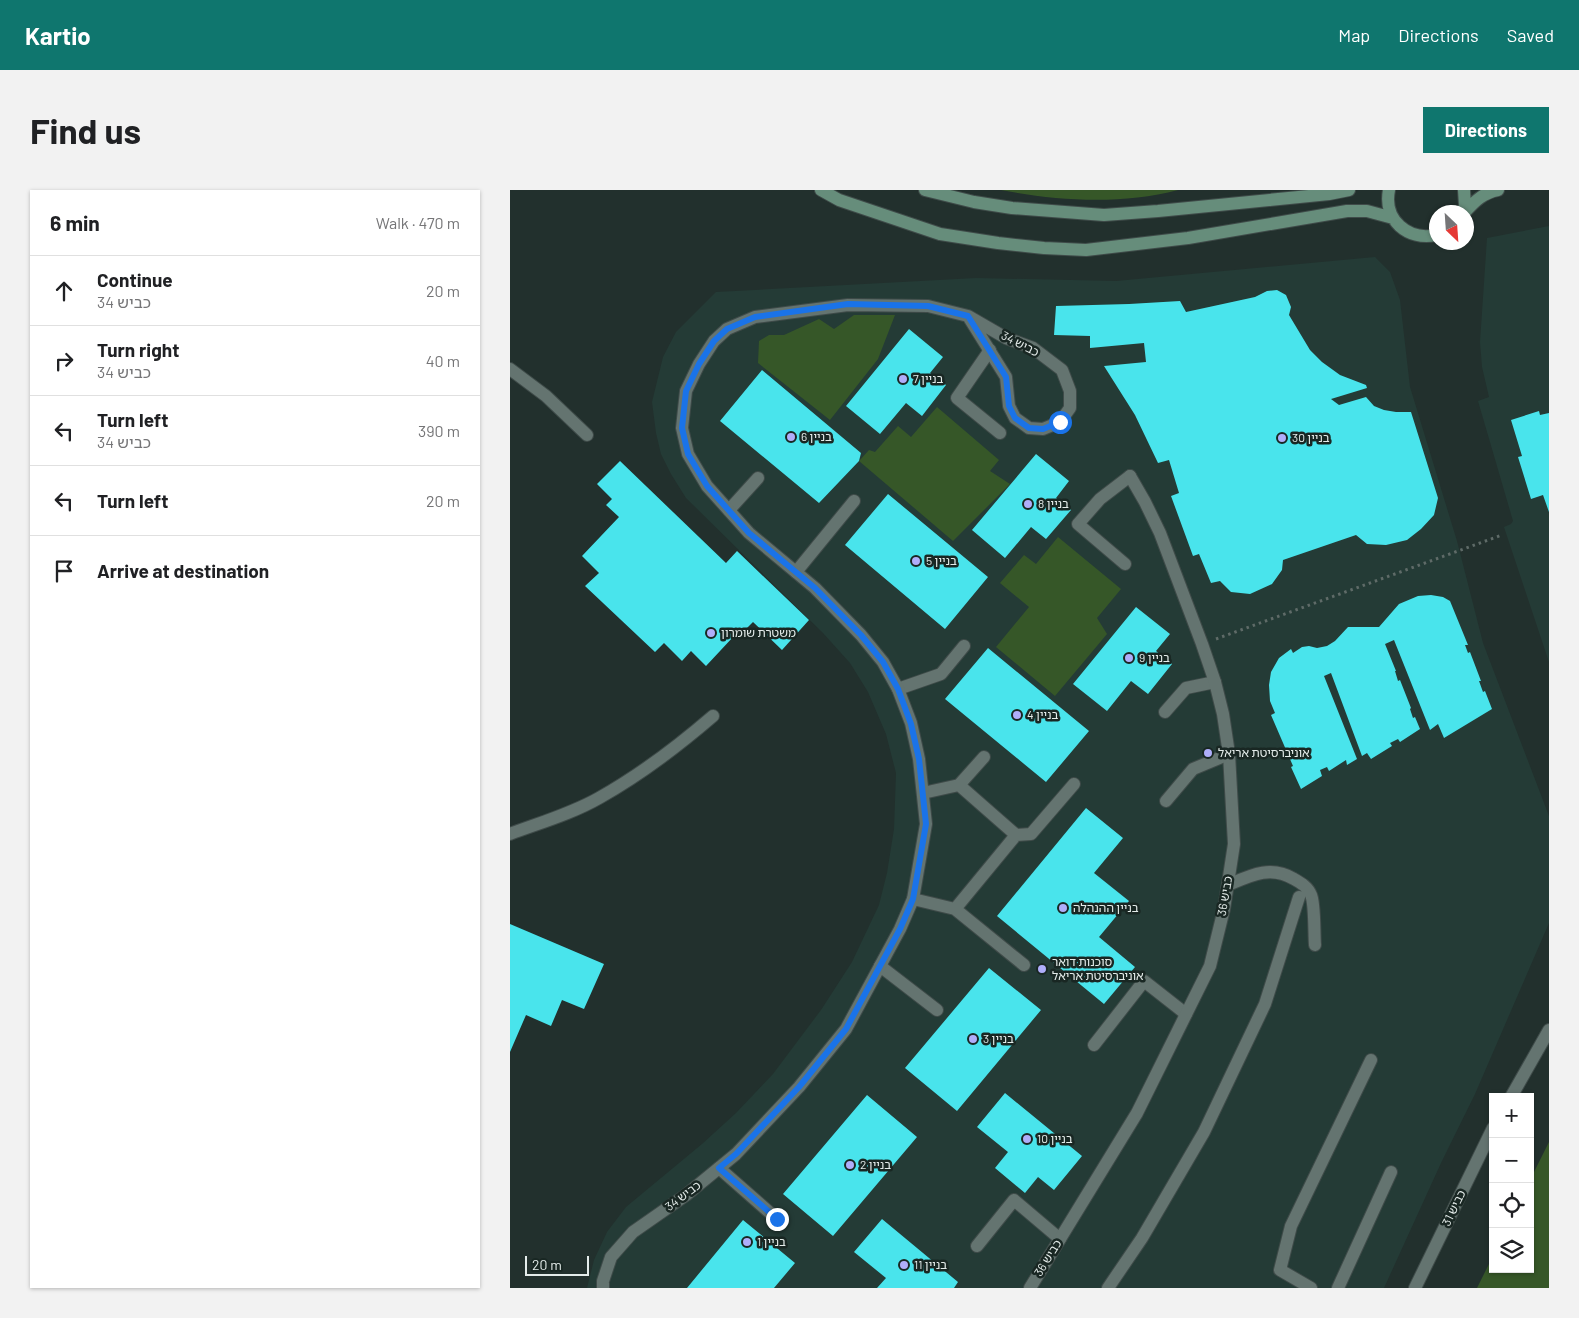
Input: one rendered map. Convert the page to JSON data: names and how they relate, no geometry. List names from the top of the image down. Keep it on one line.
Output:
{"streets":{"street":["כביש 34","כביש 36","כביש 31"]},"places":["בניין 7","בניין 6","בניין 30","בניין 8","בניין 5","משטרת שומרון","בניין 9","בניין 4","אוניברסיטת אריאל","בניין ההנהלה","סוכנות דואר אוניברסיטת אריאל","בניין 3","בניין 10","בניין 2","בניין 1","בניין 11"],"scale_bar":"20 m","north":"bottom right","page":{"header":"Kartio","nav":["Map","Directions","Saved"],"buttons":"Directions","title":"Find us","heading":["6 min","Walk · 470 m"],"list":[["Continue","כביש 34","20 m"],["Turn right","כביש 34","40 m"],["Turn left","כביש 34","390 m"],["Turn left","20 m"],"Arrive at destination"],"map_buttons":["+","−"],"scale":"20 m"}}
